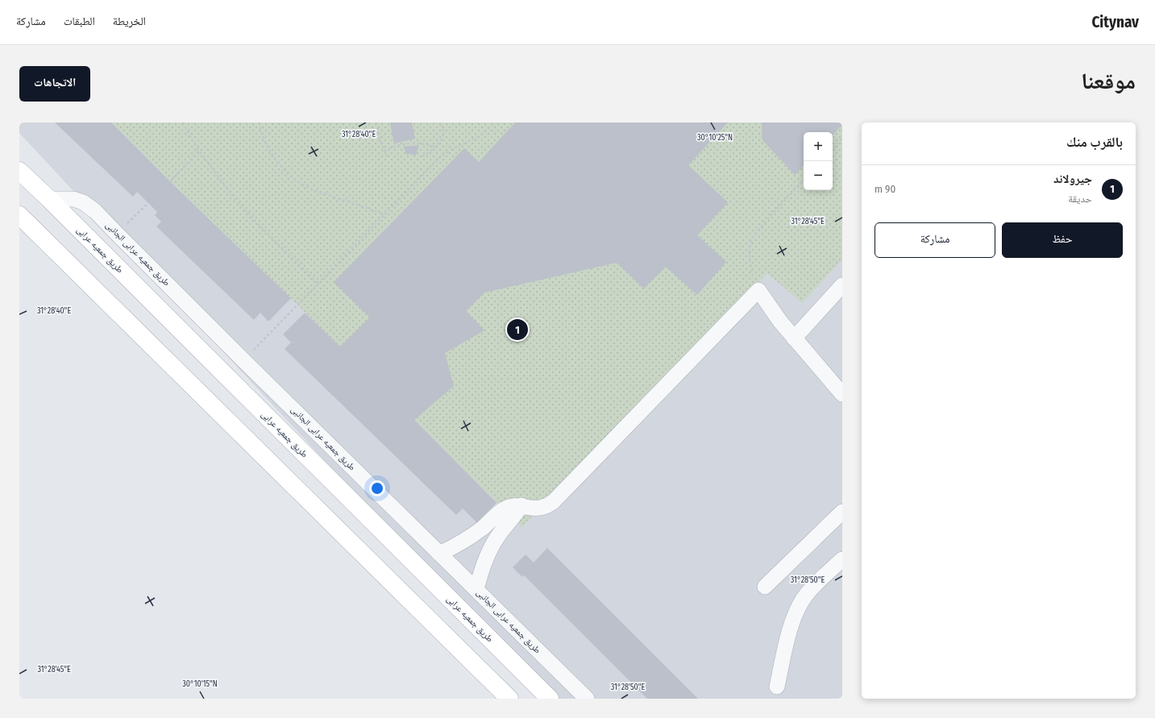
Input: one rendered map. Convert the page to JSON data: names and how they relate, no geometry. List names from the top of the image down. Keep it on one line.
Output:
{"streets":{"street":["طريق جمعيه عرابى","طريق جمعيه عرابى الجانبى"]},"crossings":[["طريق جمعيه عرابى","طريق جمعيه عرابى الجانبى"]],"page":{"header":"Citynav","nav":["الخريطة","الطبقات","مشاركة"],"title":"موقعنا","buttons":["الاتجاهات",["حفظ","مشاركة"]],"heading":"بالقرب منك","map_buttons":["+","−"],"list":[{"mark":"1","name":"جيرولاند","note":"حديقة","value":"90 m"}],"pins":"1"},"coordinates":["31°28'40\"E","30°10'25\"N","31°28'45\"E","31°28'50\"E","30°10'15\"N"]}
